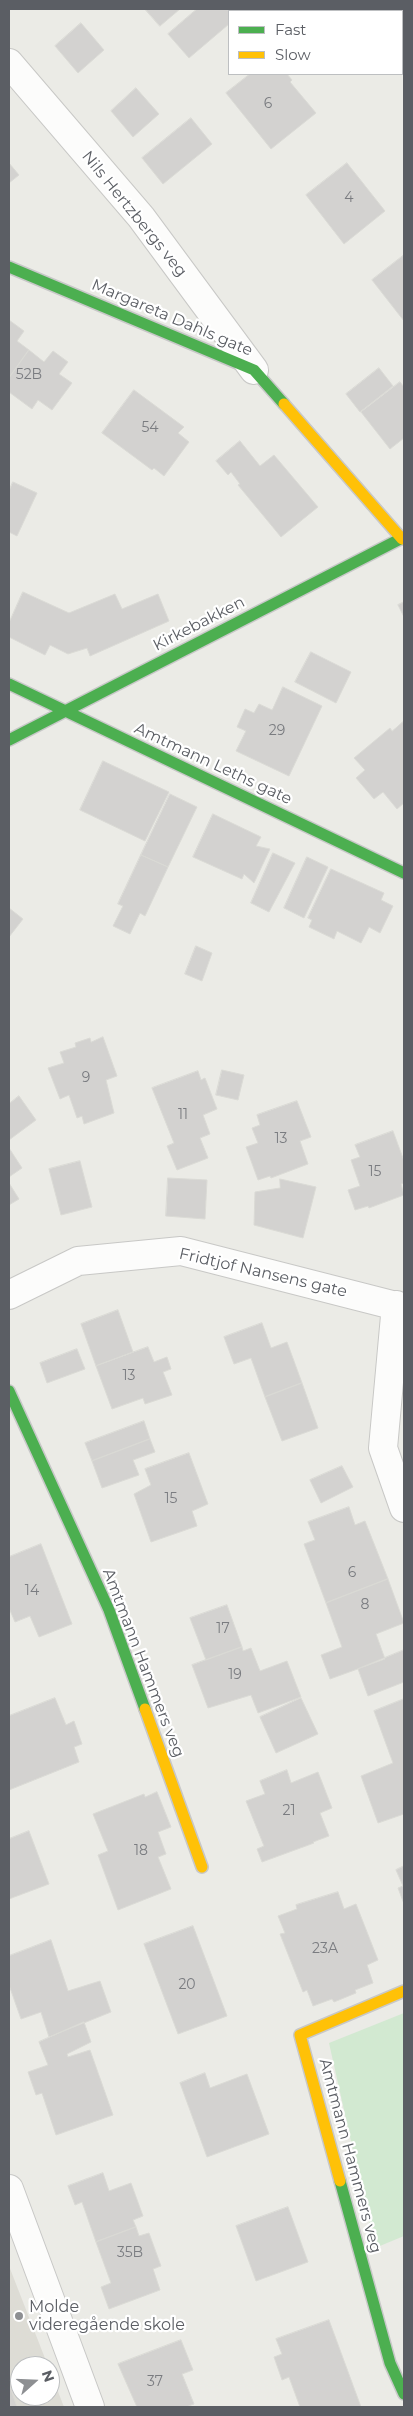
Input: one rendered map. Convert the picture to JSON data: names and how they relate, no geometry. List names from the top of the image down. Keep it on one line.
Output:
{"streets":{"street":["Nils Hertzbergs veg","Margareta Dahls gate","Kirkebakken","Amtmann Leths gate","Fridtjof Nansens gate","Amtmann Hammers veg"]},"crossings":[["Nils Hertzbergs veg","Margareta Dahls gate"],["Margareta Dahls gate","Kirkebakken"],["Kirkebakken","Amtmann Leths gate"]],"places":["Molde videregående skole"],"house_numbers":["6","4","52B","54","29","9","11","13","15","13","15","6","14","8","17","19","21","18","23A","20","35B","37"],"legend":["Fast","Slow"],"north":"right"}
